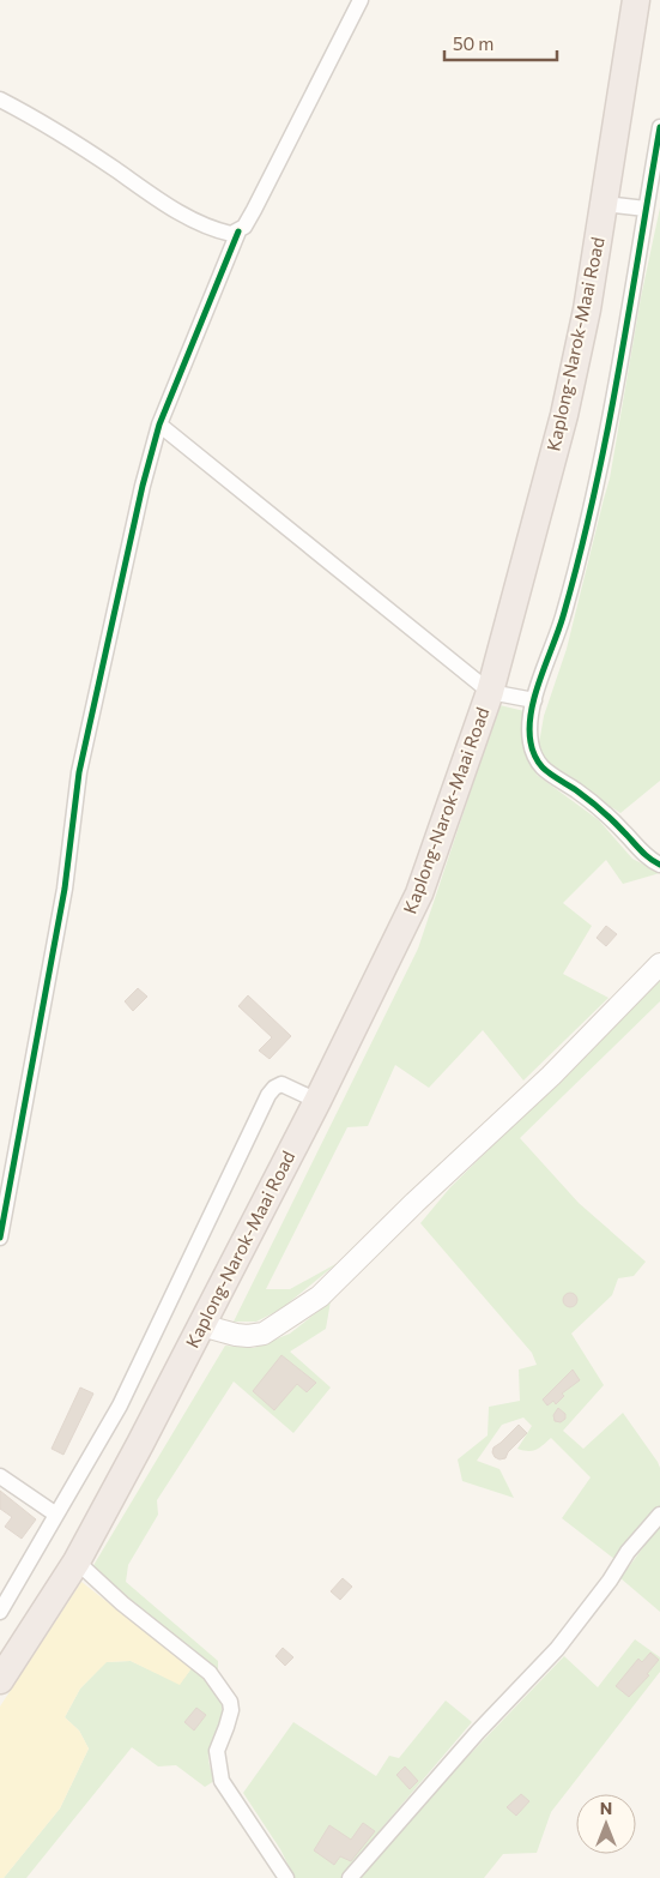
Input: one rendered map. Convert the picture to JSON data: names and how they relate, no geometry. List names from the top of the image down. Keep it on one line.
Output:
{"streets":{"highway":["Kaplong-Narok-Maai Road"]},"scale_bar":"50 m","north":"top"}
